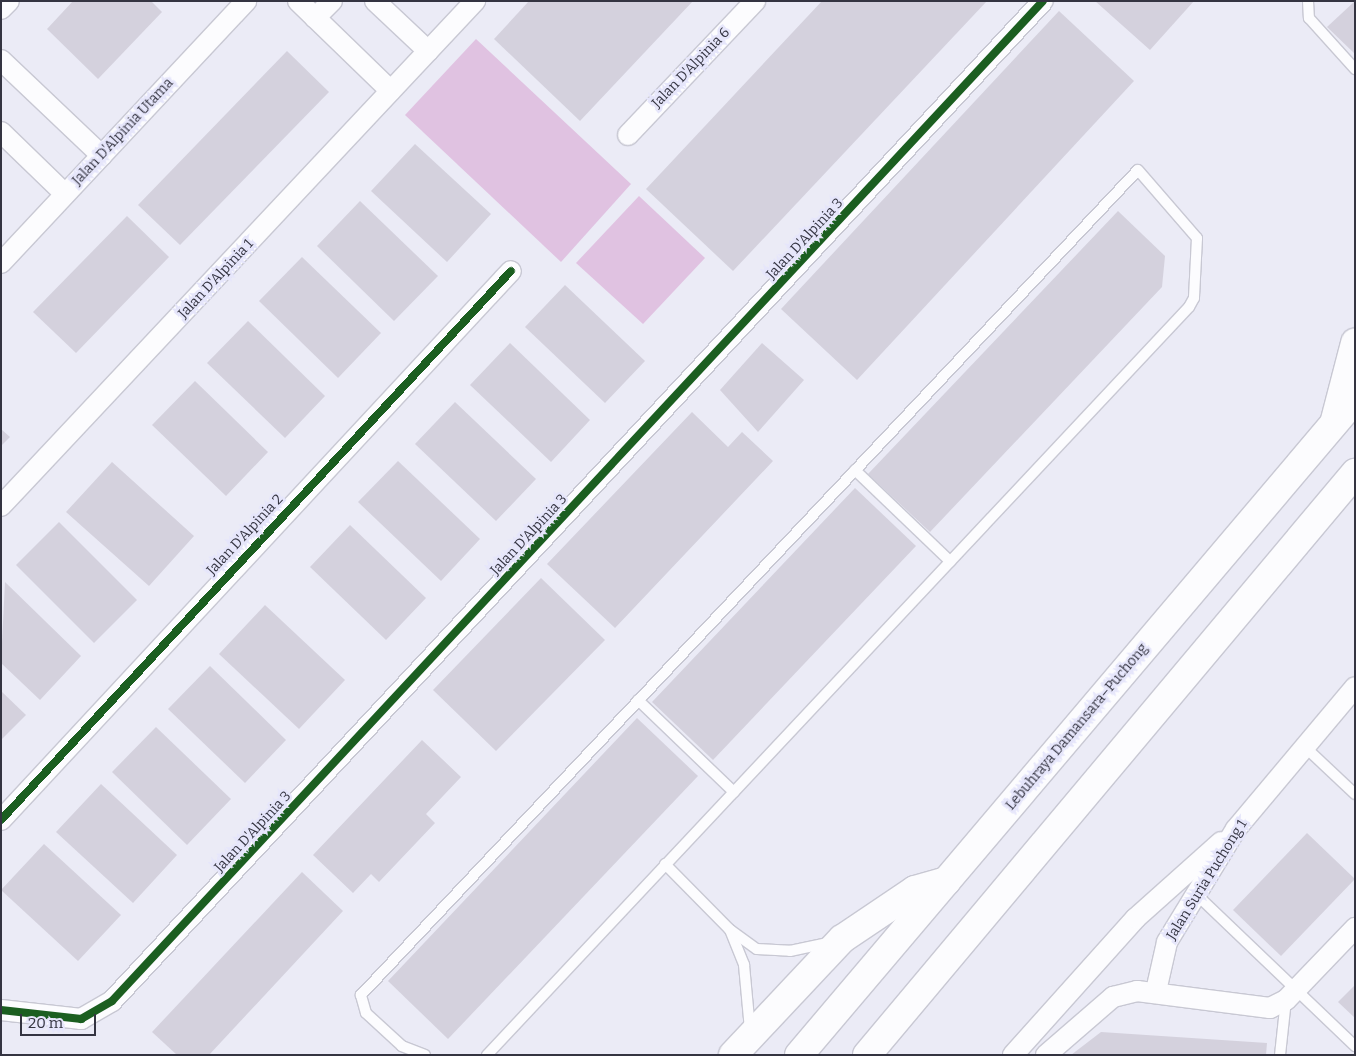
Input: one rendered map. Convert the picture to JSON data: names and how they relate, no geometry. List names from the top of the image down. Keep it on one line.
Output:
{"streets":{"highway":["Lebuhraya Damansara–Puchong"],"street":["Jalan D'Alpinia 6","Jalan D'Alpinia Utama","Jalan D'Alpinia 3","Jalan D'Alpinia 1","Jalan D'Alpinia 2","Jalan Suria Puchong 1"]},"scale_bar":"20 m"}
